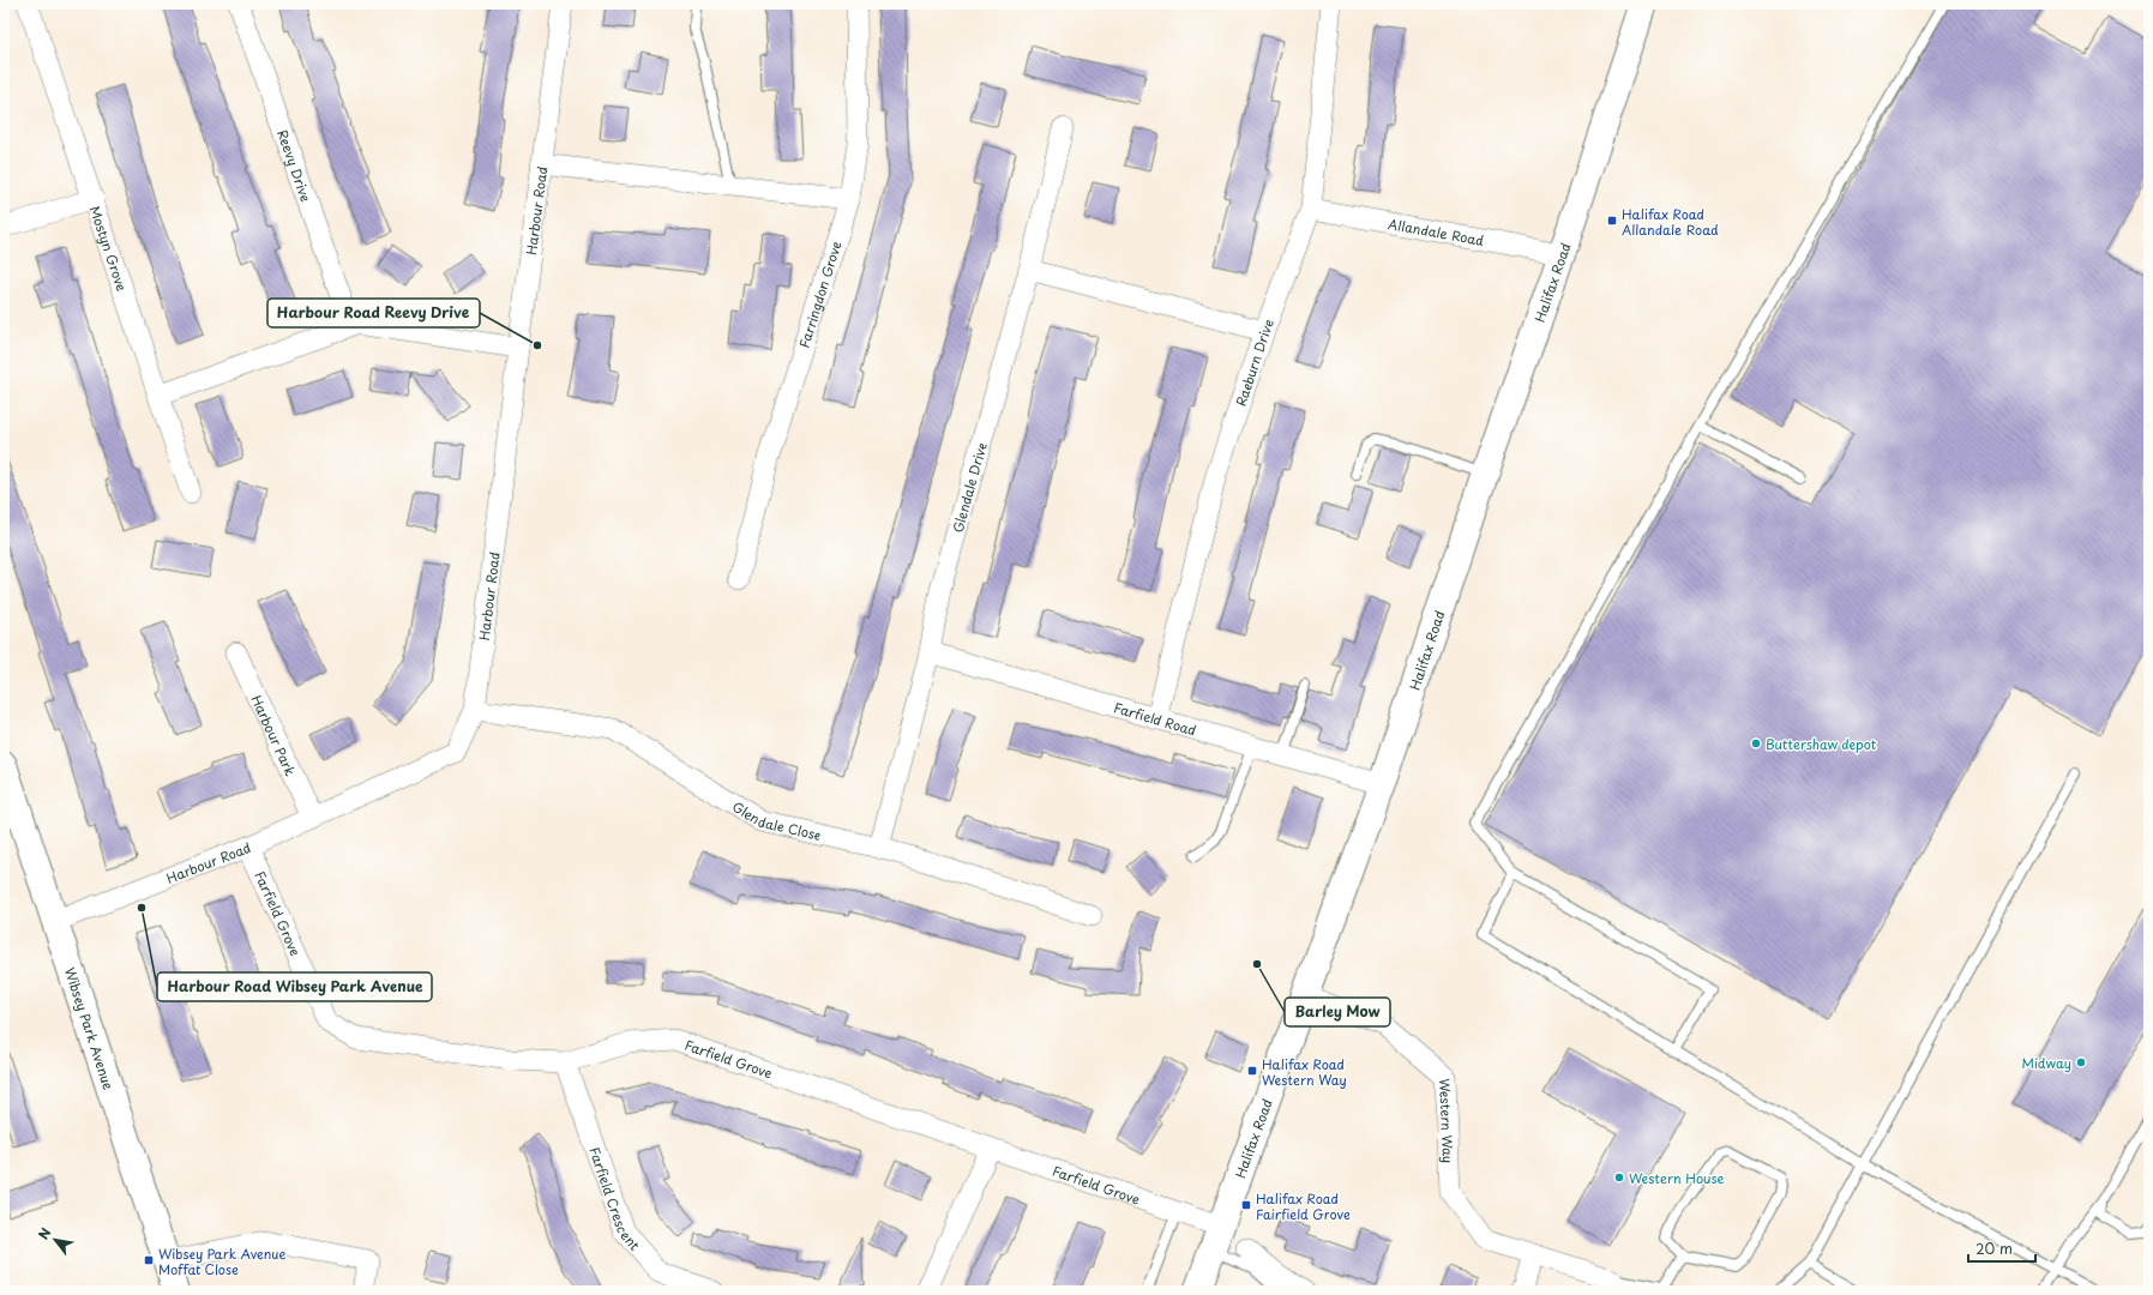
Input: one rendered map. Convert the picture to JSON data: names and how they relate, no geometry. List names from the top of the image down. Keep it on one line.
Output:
{"streets":{"main road":["Halifax Road","Wibsey Park Avenue"],"street":["Reevy Drive","Harbour Road","Allandale Road","Mostyn Grove","Farringdon Grove","Raeburn Drive","Glendale Drive","Farfield Road","Harbour Park","Glendale Close","Farfield Grove","Western Way","Farfield Crescent"]},"crossings":[["Harbour Road","Harbour Park"],["Harbour Road","Glendale Close"],["Harbour Road","Farfield Grove"],["Harbour Road","Wibsey Park Avenue"],["Allandale Road","Halifax Road"],["Allandale Road","Raeburn Drive"],["Halifax Road","Farfield Road"],["Halifax Road","Farfield Grove"],["Halifax Road","Western Way"],["Raeburn Drive","Farfield Road"],["Glendale Drive","Farfield Road"],["Glendale Drive","Glendale Close"],["Farfield Grove","Farfield Crescent"]],"places":{"transit":["Halifax Road Allandale Road","Halifax Road Western Way","Halifax Road Fairfield Grove","Wibsey Park Avenue Moffat Close"],"other":["Harbour Road Reevy Drive","Buttershaw depot","Harbour Road Wibsey Park Avenue","Barley Mow","Midway","Western House"]},"scale_bar":"20 m","north":"top left"}
